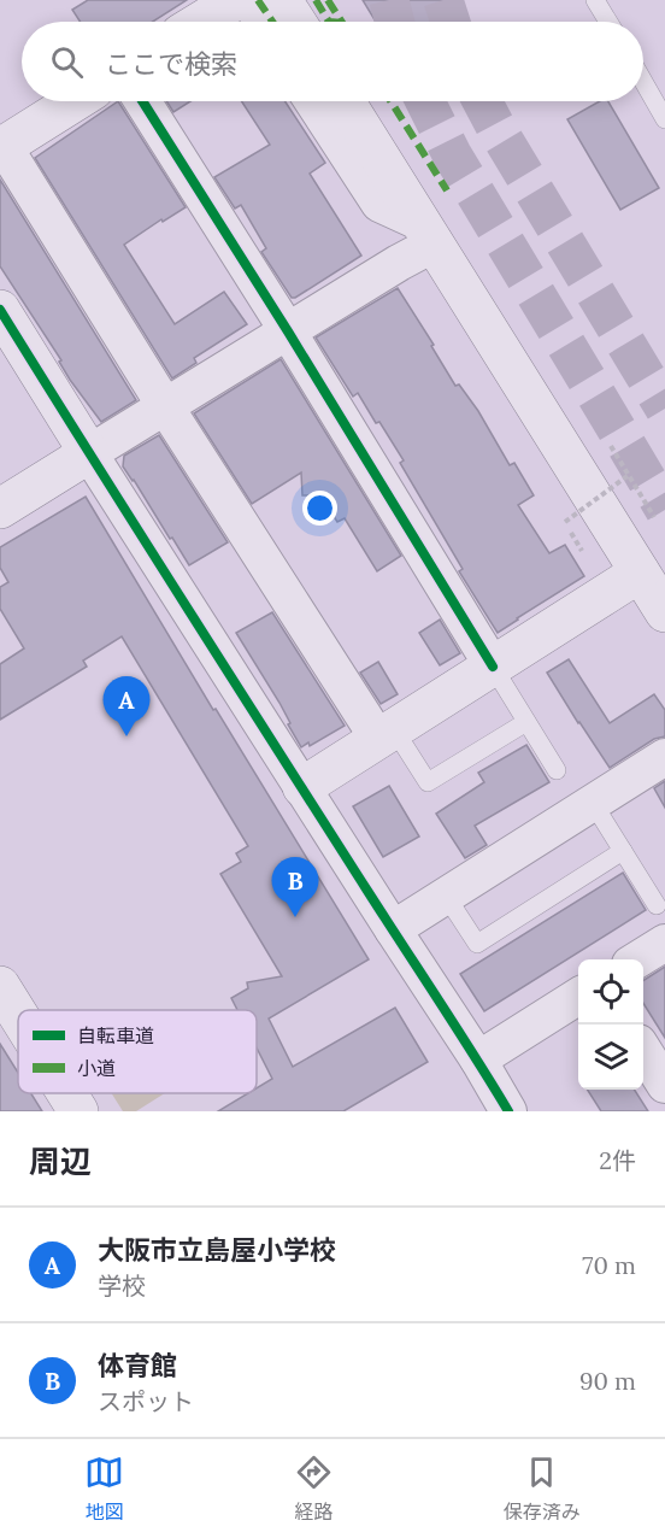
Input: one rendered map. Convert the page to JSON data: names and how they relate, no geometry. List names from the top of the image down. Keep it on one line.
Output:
{"legend":["自転車道","小道"],"page":{"search":"ここで検索","pins":["A","B"],"heading":["周辺","2件"],"list":[{"mark":"A","name":"大阪市立島屋小学校","note":"学校","value":"70 m"},{"mark":"B","name":"体育館","note":"スポット","value":"90 m"}],"nav":["地図","経路","保存済み"]}}
